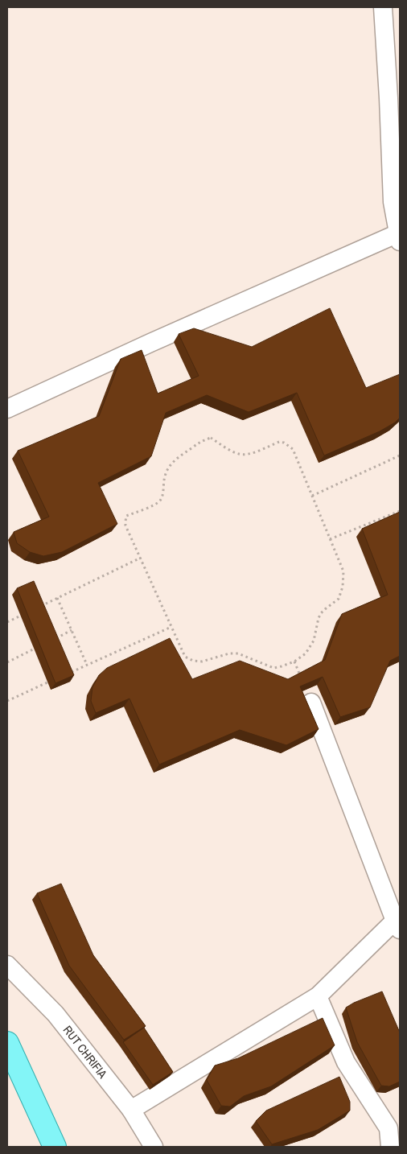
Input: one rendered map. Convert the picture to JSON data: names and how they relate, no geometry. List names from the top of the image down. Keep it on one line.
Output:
{"streets":{"street":["RUT CHRIFIA"]}}
